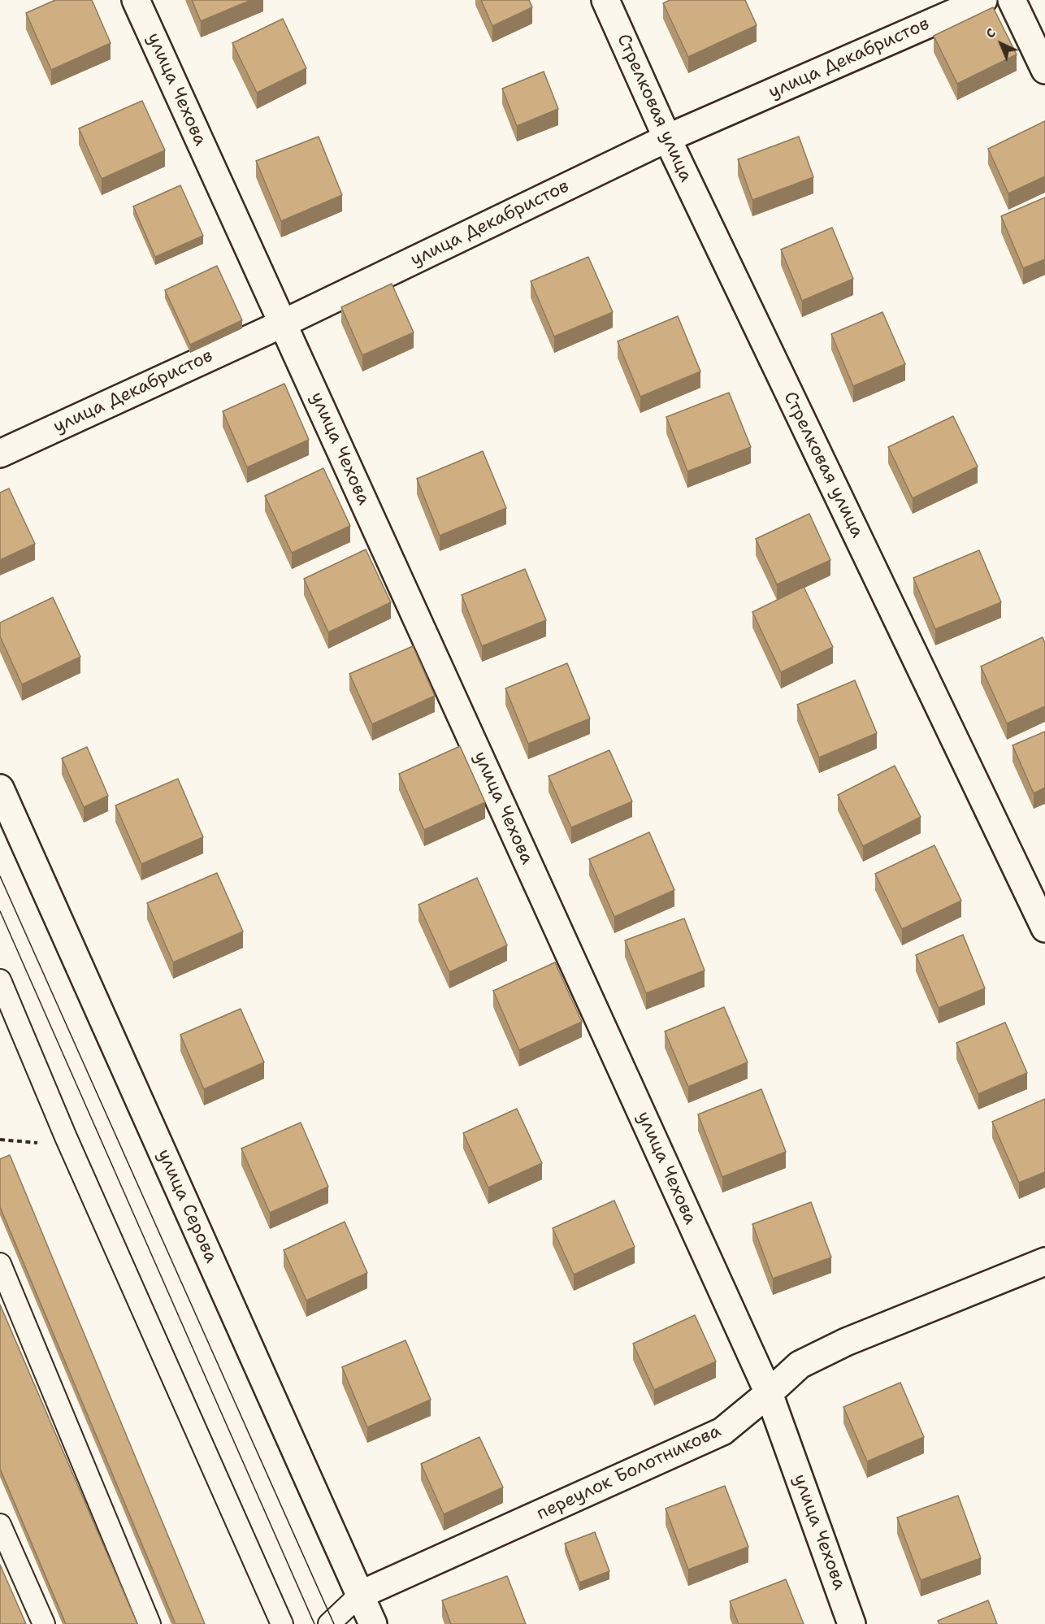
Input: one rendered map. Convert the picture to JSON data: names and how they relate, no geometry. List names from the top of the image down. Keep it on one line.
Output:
{"streets":{"street":["улица Декабристов","улица Чехова","Стрелковая улица","улица Серова","переулок Болотникова"]},"crossings":[["улица Декабристов","улица Чехова"],["улица Декабристов","Стрелковая улица"],["улица Чехова","переулок Болотникова"],["улица Серова","переулок Болотникова"]],"north":"top left"}
